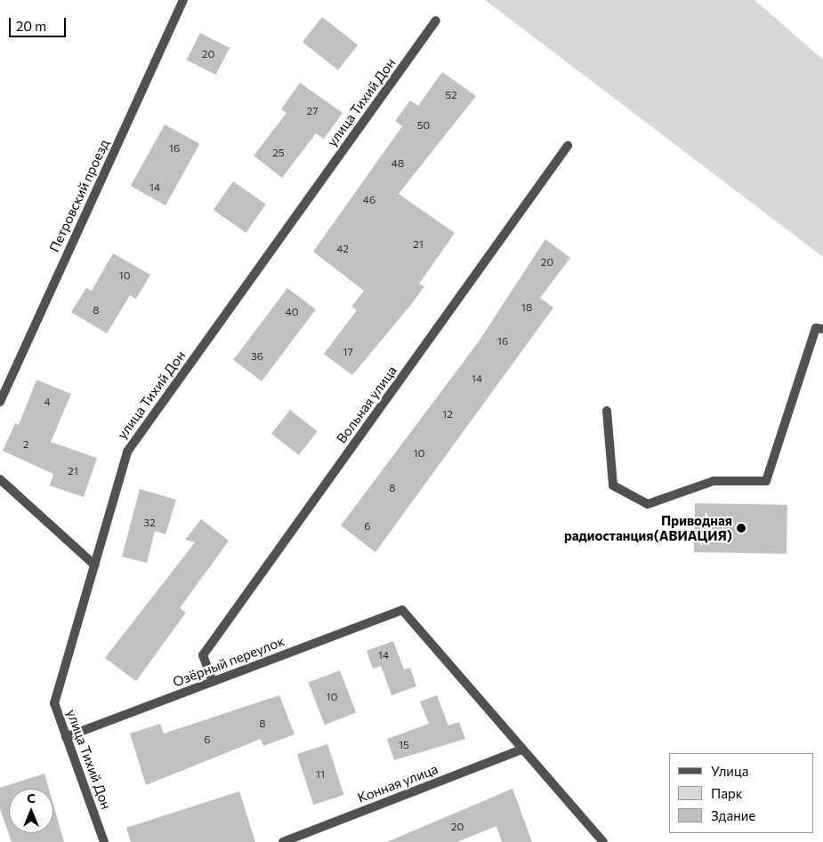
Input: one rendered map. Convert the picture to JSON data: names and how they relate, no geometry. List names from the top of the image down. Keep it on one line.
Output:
{"streets":{"street":["улица Тихий Дон","Петровский проезд","Вольная улица","Озёрный переулок","Конная улица"]},"crossings":[["улица Тихий Дон","Озёрный переулок"],["Вольная улица","Озёрный переулок"],["Озёрный переулок","Конная улица"]],"places":["Приводная радиостанция(АВИАЦИЯ)"],"house_numbers":["20","52","27","50","16","25","48","14","46","21","42","20","10","18","8","40","16","17","36","14","4","12","2","10","21","8","32","6","14","10","8","6","15","11","20"],"legend":["Улица","Парк","Здание"],"scale_bar":"20 m","north":"top"}
